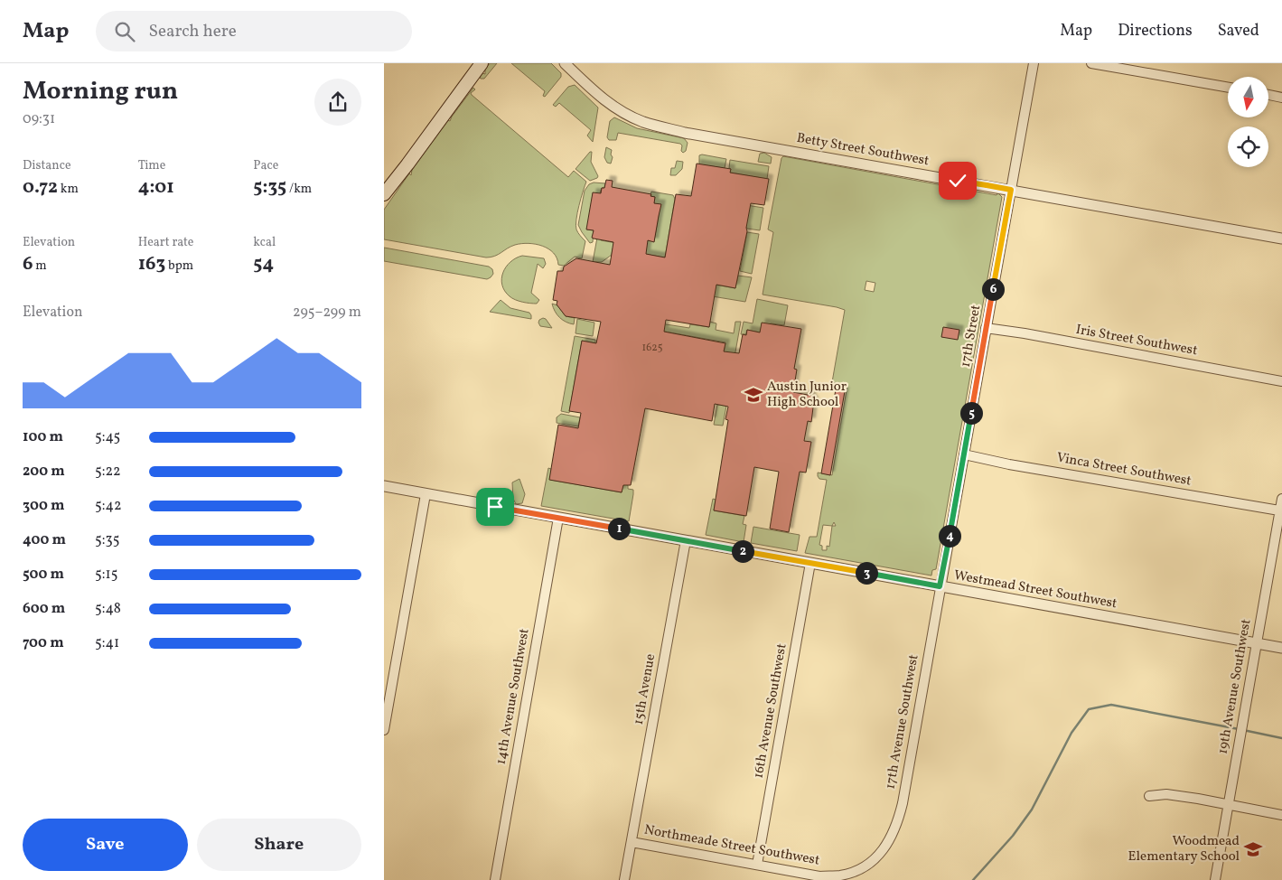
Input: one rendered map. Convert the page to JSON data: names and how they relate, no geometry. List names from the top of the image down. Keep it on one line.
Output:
{"streets":{"street":["Betty Street Southwest","17th Street","Iris Street Southwest","Vinca Street Southwest","Westmead Street Southwest","19th Avenue Southwest","15th Avenue","14th Avenue Southwest","16th Avenue Southwest","17th Avenue Southwest","Northmeade Street Southwest"]},"crossings":[["Betty Street Southwest","17th Street"],["17th Street","Iris Street Southwest"],["17th Street","Vinca Street Southwest"],["17th Street","Westmead Street Southwest"],["17th Street","17th Avenue Southwest"],["Vinca Street Southwest","19th Avenue Southwest"],["Westmead Street Southwest","19th Avenue Southwest"],["Westmead Street Southwest","15th Avenue"],["Westmead Street Southwest","14th Avenue Southwest"],["Westmead Street Southwest","16th Avenue Southwest"],["Westmead Street Southwest","17th Avenue Southwest"],["15th Avenue","Northmeade Street Southwest"],["16th Avenue Southwest","Northmeade Street Southwest"],["17th Avenue Southwest","Northmeade Street Southwest"]],"places":{"school or university":["Austin Junior High School","Woodmead Elementary School"]},"house_numbers":["1625"],"north":"bottom","page":{"header":"Map","search":"Search here","nav":["Map","Directions","Saved"],"heading":["Morning run","09:31"],"stats":[["Distance","0.72 km"],["Time","4:01"],["Pace","5:35 /km"],["Elevation","6 m"],["Heart rate","163 bpm"],["kcal","54"]],"pins":["6","5","1","4","2","3"],"chart":["Elevation","295–299 m"],"list":[{"name":"100 m","note":"5:45"},{"name":"200 m","note":"5:22"},{"name":"300 m","note":"5:42"},{"name":"400 m","note":"5:35"},{"name":"500 m","note":"5:15"},{"name":"600 m","note":"5:48"},{"name":"700 m","note":"5:41"}],"buttons":["Save","Share"]}}
